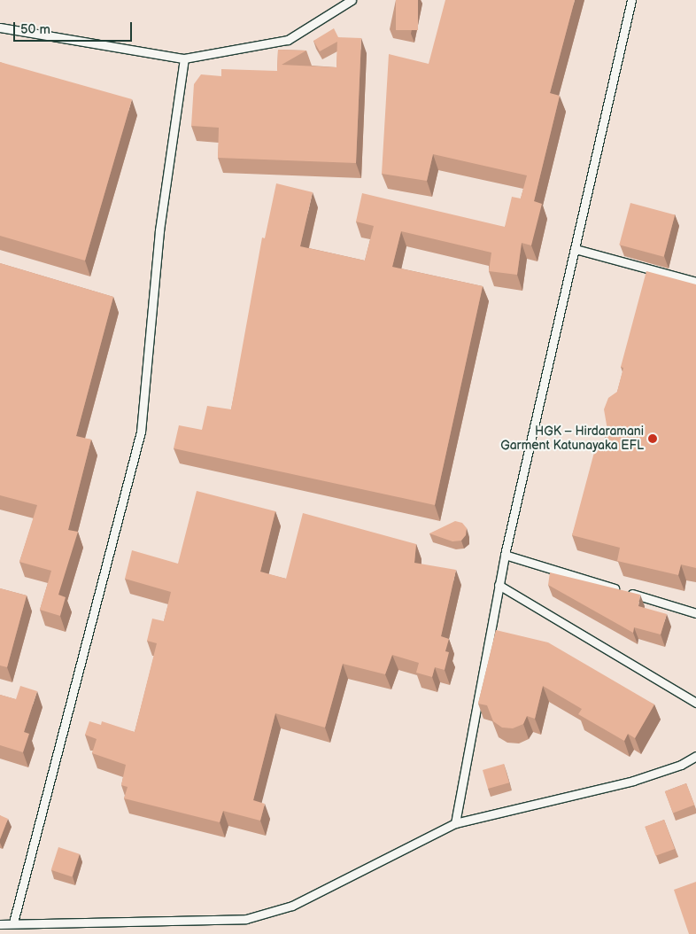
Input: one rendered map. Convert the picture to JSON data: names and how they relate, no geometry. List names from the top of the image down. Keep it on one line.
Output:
{"places":["HGK – Hirdaramani Garment Katunayaka EFL"],"scale_bar":"50 m"}
